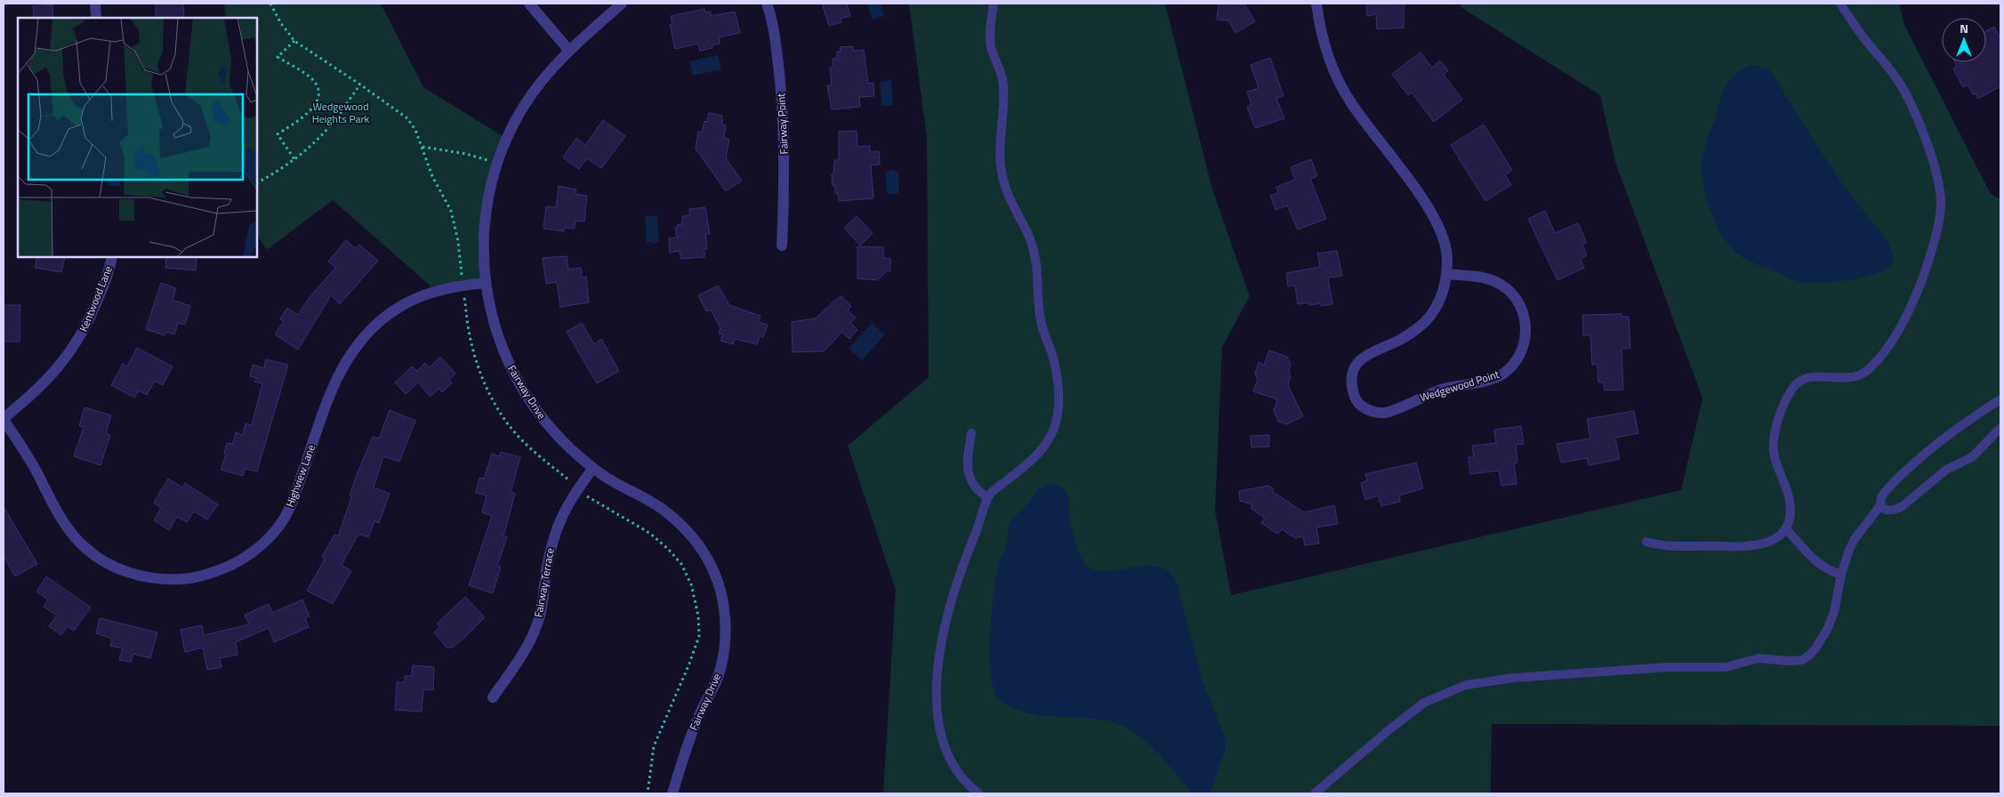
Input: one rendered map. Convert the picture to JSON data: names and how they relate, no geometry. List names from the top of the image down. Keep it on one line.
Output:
{"streets":{"street":["Fairway Point","Kentwood Lane","Wedgewood Point","Fairway Drive","Highview Lane","Fairway Terrace"]},"crossings":[["Kentwood Lane","Highview Lane"],["Fairway Drive","Highview Lane"],["Fairway Drive","Fairway Terrace"]],"parks":["Wedgewood Heights Park"],"north":"top"}
